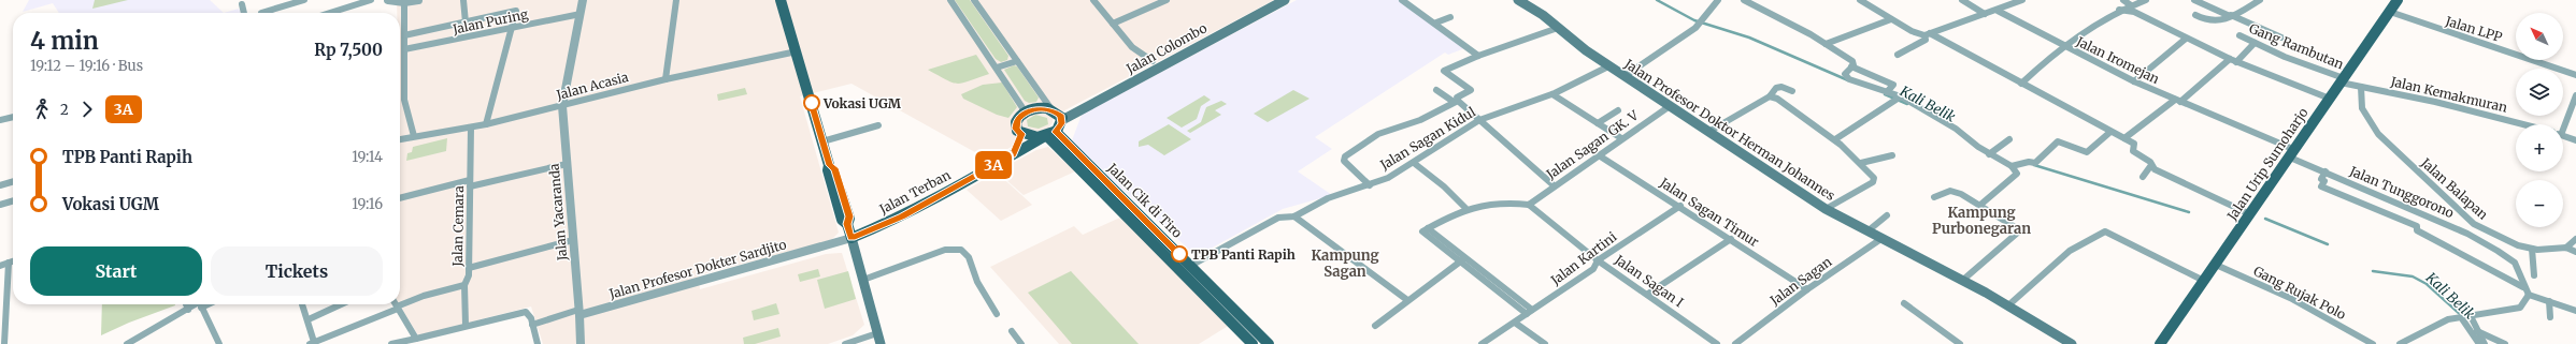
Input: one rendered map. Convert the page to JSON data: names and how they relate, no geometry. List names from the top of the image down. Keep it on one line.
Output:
{"streets":{"main road":["Jalan Colombo","Jalan Profesor Doktor Herman Johannes","Jalan Urip Sumoharjo","Jalan Terban","Jalan Cik di Tiro"],"street":["Jalan Puring","Jalan LPP","Gang Rambutan","Jalan Iromejan","Jalan Acasia","Jalan Kemakmuran","Jalan Sagan Kidul","Jalan Sagan GK. V","Jalan Balapan","Jalan Tunggorono","Jalan Yacaranda","Jalan Sagan Timur","Jalan Cemara","Jalan Kartini","Jalan Profesor Dokter Sardjito","Jalan Sagan I","Jalan Sagan","Gang Rujak Polo"]},"crossings":[["Jalan Puring","Jalan Yacaranda"],["Jalan LPP","Jalan Urip Sumoharjo"],["Gang Rambutan","Jalan Kemakmuran"],["Gang Rambutan","Jalan Urip Sumoharjo"],["Jalan Colombo","Jalan Terban"],["Jalan Colombo","Jalan Cik di Tiro"],["Jalan Iromejan","Jalan Urip Sumoharjo"],["Jalan Iromejan","Jalan Tunggorono"],["Jalan Acasia","Jalan Yacaranda"],["Jalan Acasia","Jalan Cemara"],["Jalan Kemakmuran","Jalan Urip Sumoharjo"],["Jalan Kemakmuran","Jalan Balapan"],["Jalan Profesor Doktor Herman Johannes","Jalan Sagan Kidul"],["Jalan Profesor Doktor Herman Johannes","Jalan Sagan GK. V"],["Jalan Profesor Doktor Herman Johannes","Jalan Sagan"],["Jalan Sagan Kidul","Jalan Cik di Tiro"],["Jalan Sagan GK. V","Jalan Sagan Timur"],["Jalan Sagan GK. V","Jalan Sagan I"],["Jalan Urip Sumoharjo","Jalan Tunggorono"],["Jalan Urip Sumoharjo","Gang Rujak Polo"],["Jalan Terban","Jalan Cik di Tiro"],["Jalan Terban","Jalan Profesor Dokter Sardjito"],["Jalan Yacaranda","Jalan Profesor Dokter Sardjito"],["Jalan Sagan Timur","Jalan Kartini"],["Jalan Sagan Timur","Jalan Sagan"],["Jalan Kartini","Jalan Sagan I"]],"districts":["Kampung Purbonegaran","Kampung Sagan"],"water":["Kali Belik"],"places":["Vokasi UGM","TPB Panti Rapih"],"lines":["bus line 3A"],"north":"top left","page":{"on_map":"3A","map_buttons":["+","−"],"heading":["4 min","19:12 – 19:16 · Bus","Rp 7,500"],"legs":["2","3A"],"list":[{"name":"TPB Panti Rapih","value":"19:14"},{"name":"Vokasi UGM","value":"19:16"}],"buttons":["Start","Tickets"]}}
